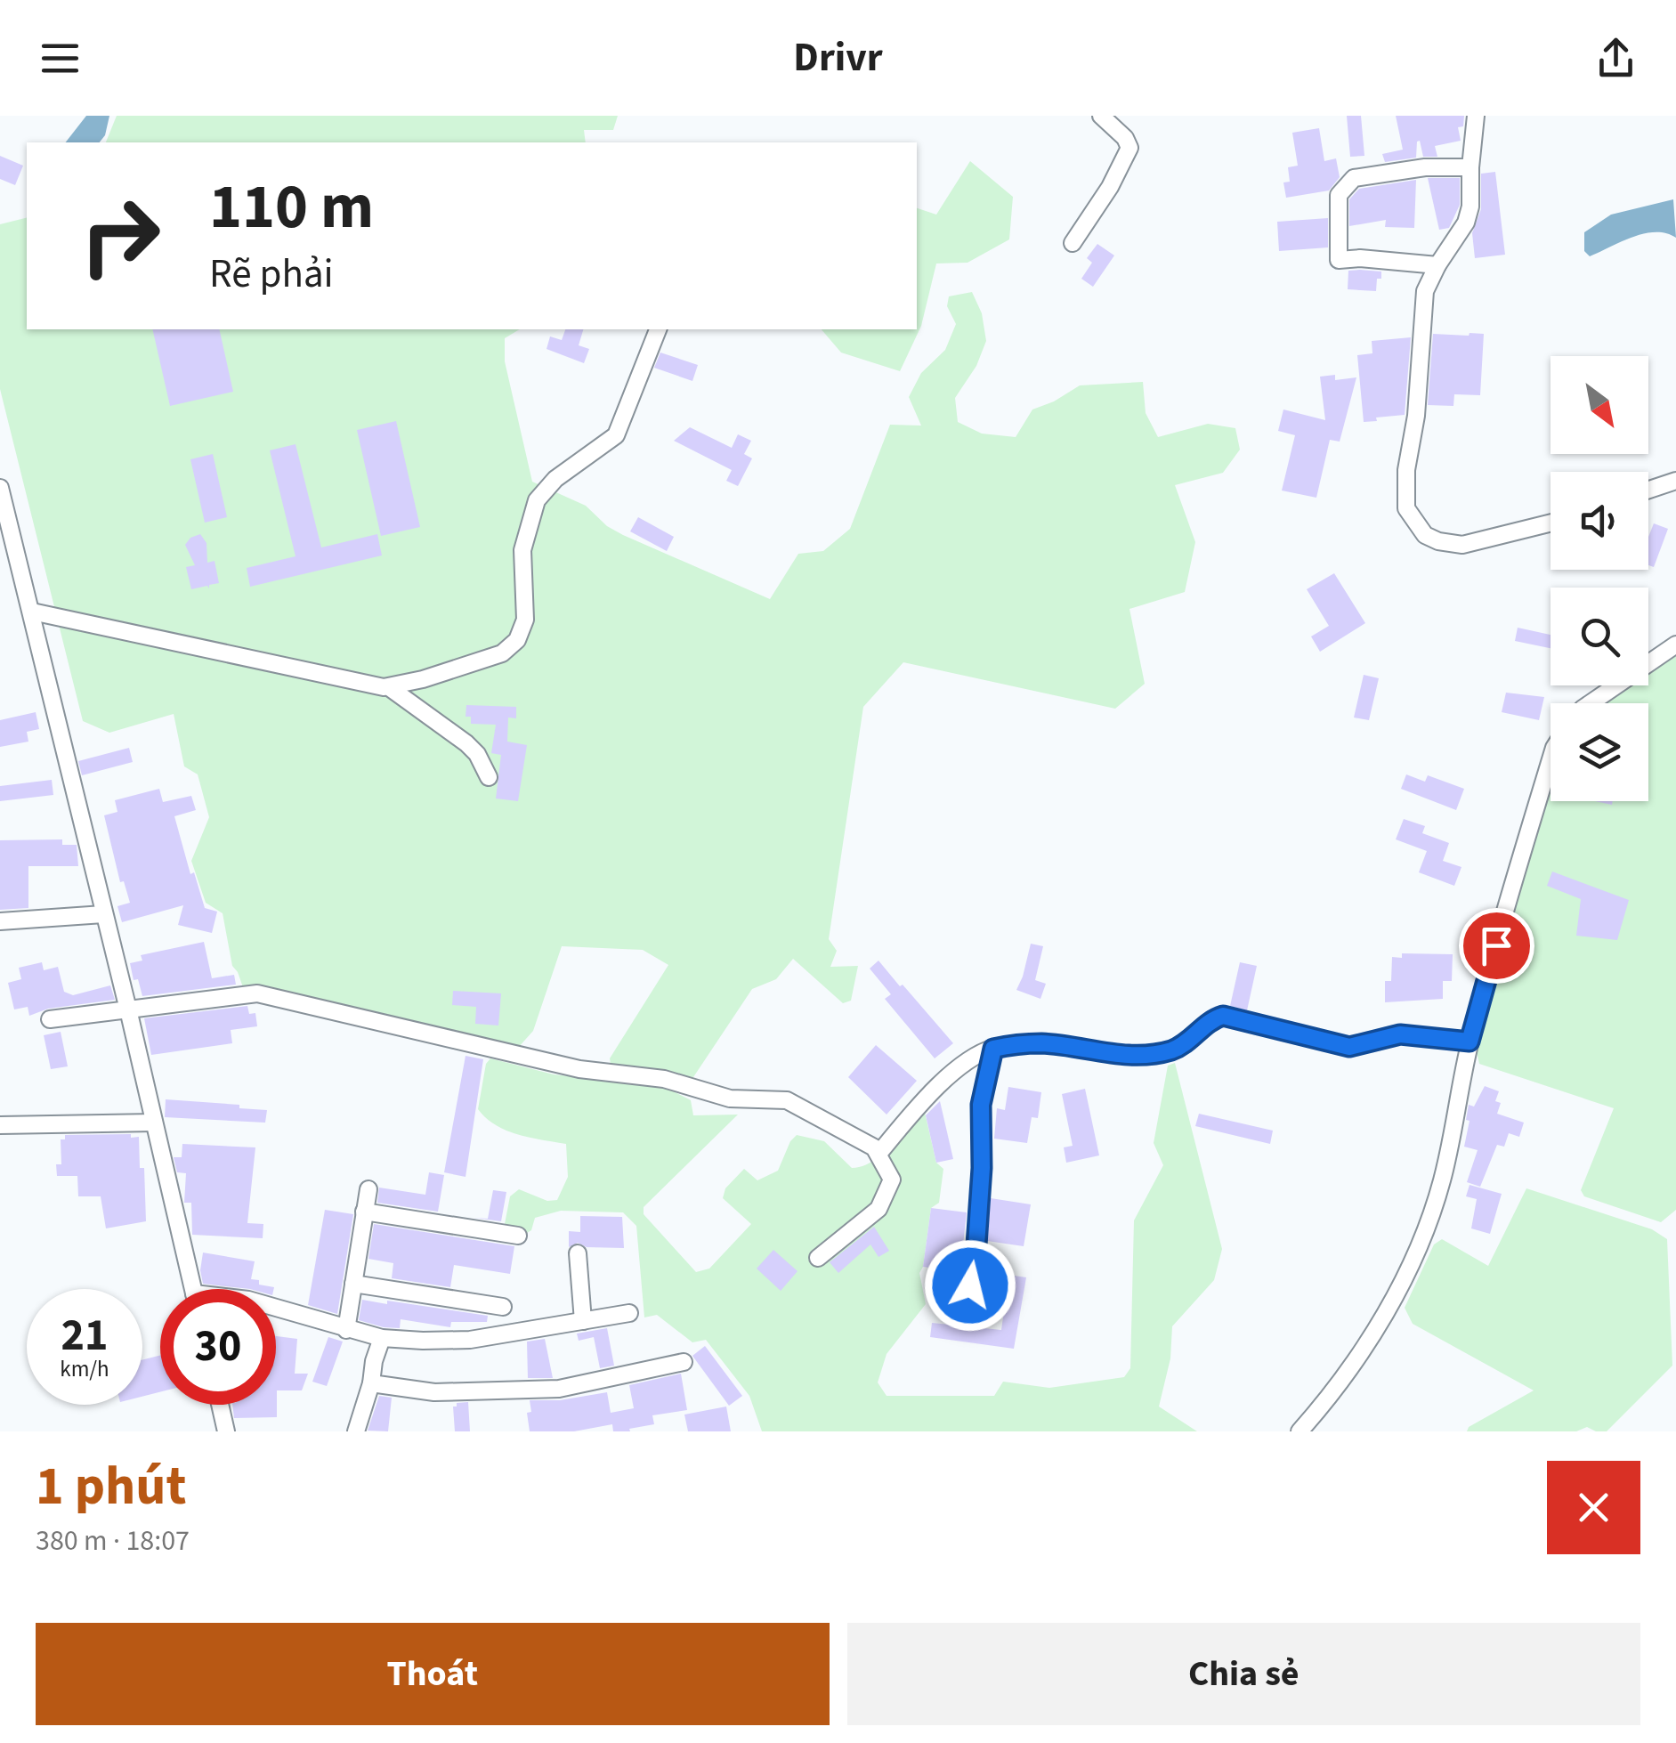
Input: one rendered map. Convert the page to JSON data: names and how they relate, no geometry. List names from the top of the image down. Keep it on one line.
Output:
{"north":"bottom right","page":{"header":"Drivr","turn":["110 m","Rẽ phải"],"speed":"21 km/h","limit":"30","heading":["1 phút","380 m · 18:07"],"buttons":["Thoát","Chia sẻ"]}}
